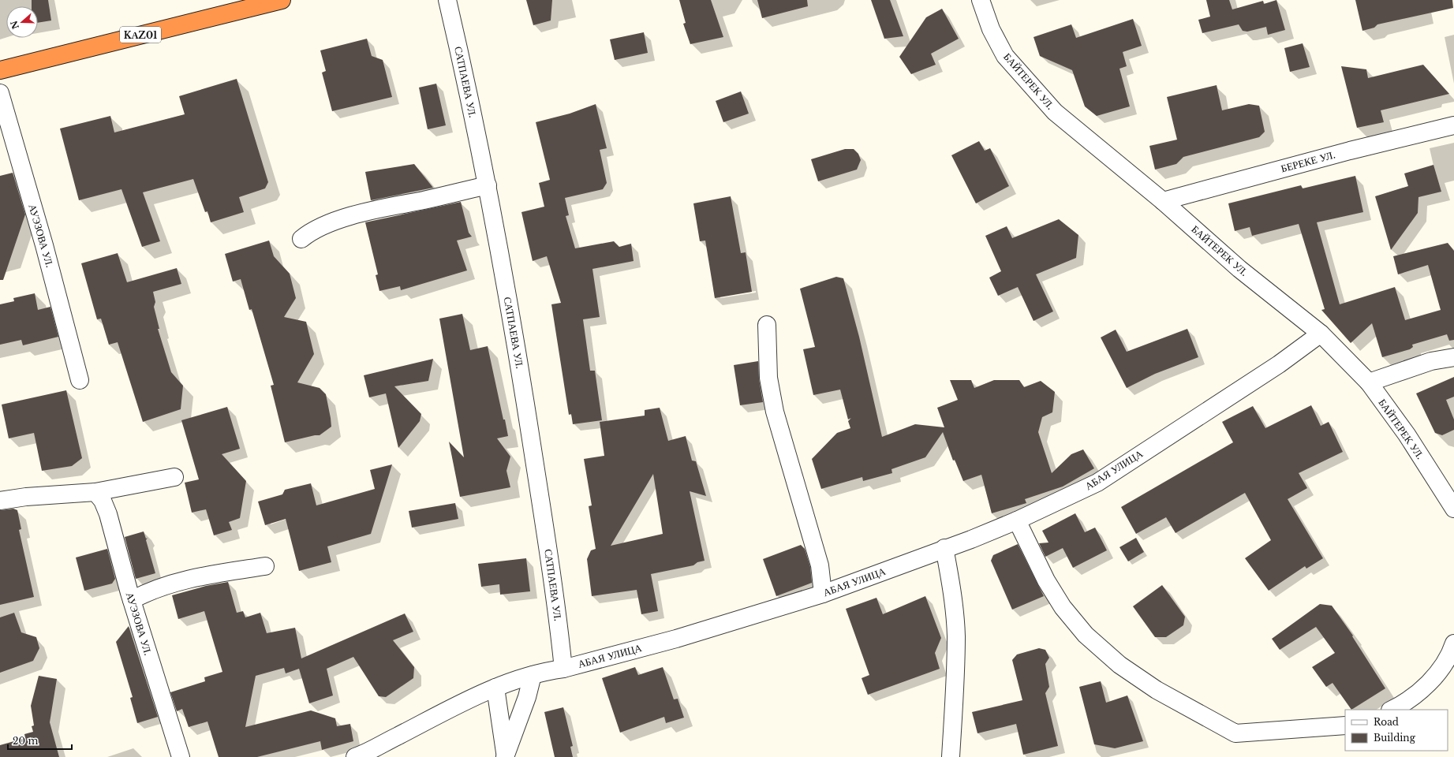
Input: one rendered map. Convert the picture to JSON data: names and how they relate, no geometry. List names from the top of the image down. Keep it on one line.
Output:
{"streets":{"highway":["KАZ01"],"street":["БАЙТЕРЕК УЛ.","САТПАЕВА УЛ.","БЕРЕКЕ УЛ.","АУЭЗОВА УЛ.","АБАЯ УЛИЦА"]},"crossings":[["БАЙТЕРЕК УЛ.","БЕРЕКЕ УЛ."],["БАЙТЕРЕК УЛ.","АБАЯ УЛИЦА"],["САТПАЕВА УЛ.","АБАЯ УЛИЦА"]],"legend":["Road","Building"],"scale_bar":"20 m","north":"left"}
